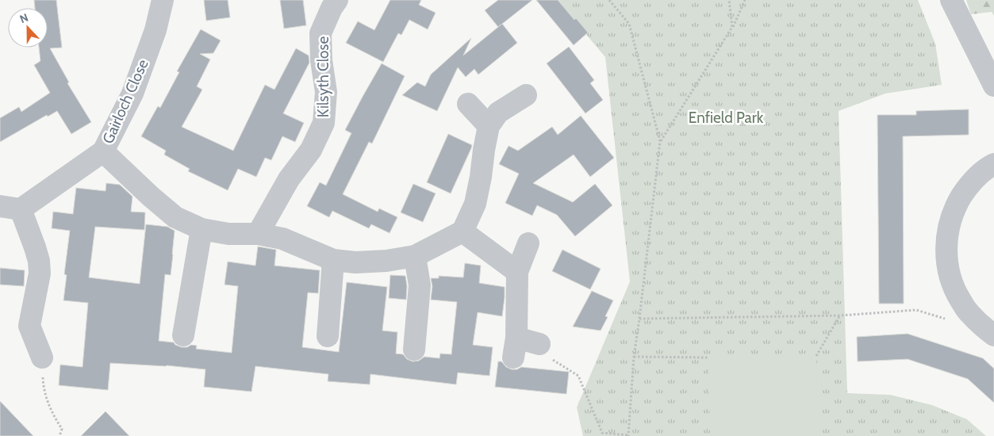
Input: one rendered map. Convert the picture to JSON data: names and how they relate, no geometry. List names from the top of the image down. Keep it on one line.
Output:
{"streets":{"street":["Kilsyth Close","Gairloch Close"]},"parks":["Enfield Park"],"north":"top"}
